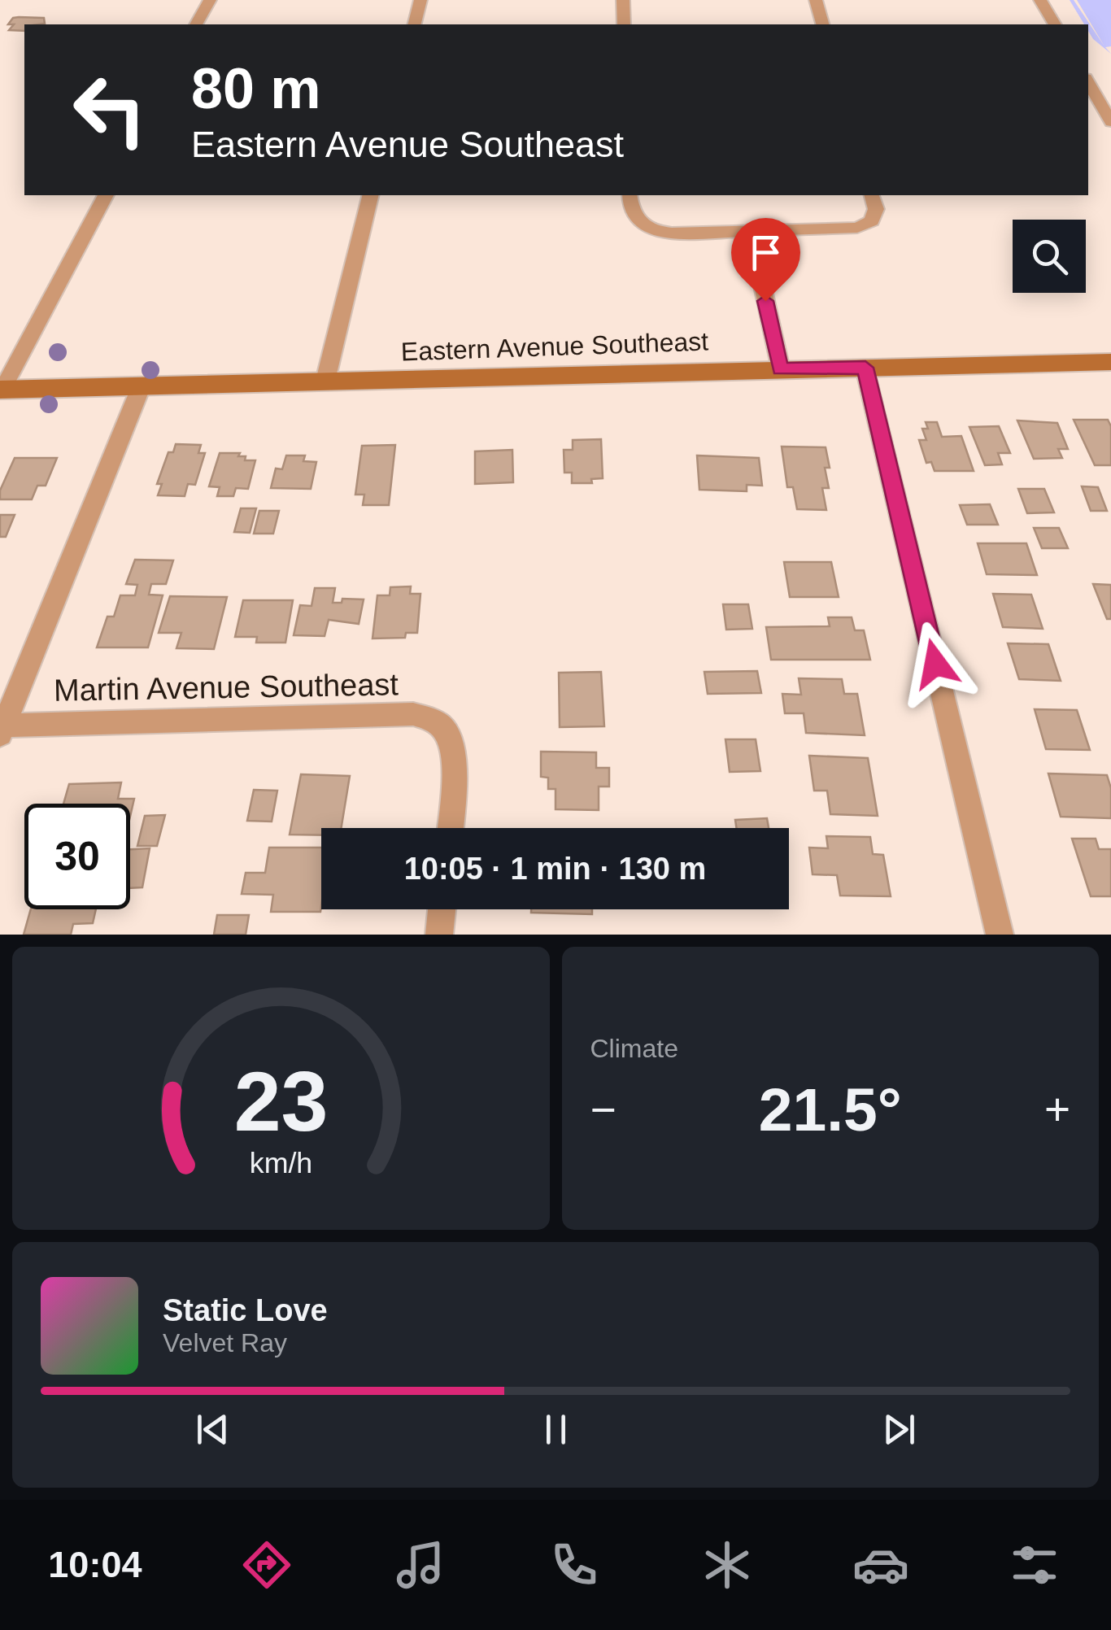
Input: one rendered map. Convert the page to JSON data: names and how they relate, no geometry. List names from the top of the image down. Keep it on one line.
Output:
{"streets":{"main road":["Eastern Avenue Southeast"],"street":["Martin Avenue Southeast"]},"page":{"turn":["80 m","Eastern Avenue Southeast"],"limit":"30","trip":"10:05 · 1 min · 130 m","tile":"Climate","heat":["−","21.5°","+"],"song":["Static Love","Velvet Ray"],"tabs":"10:04","gauge":["23","km/h"]}}
